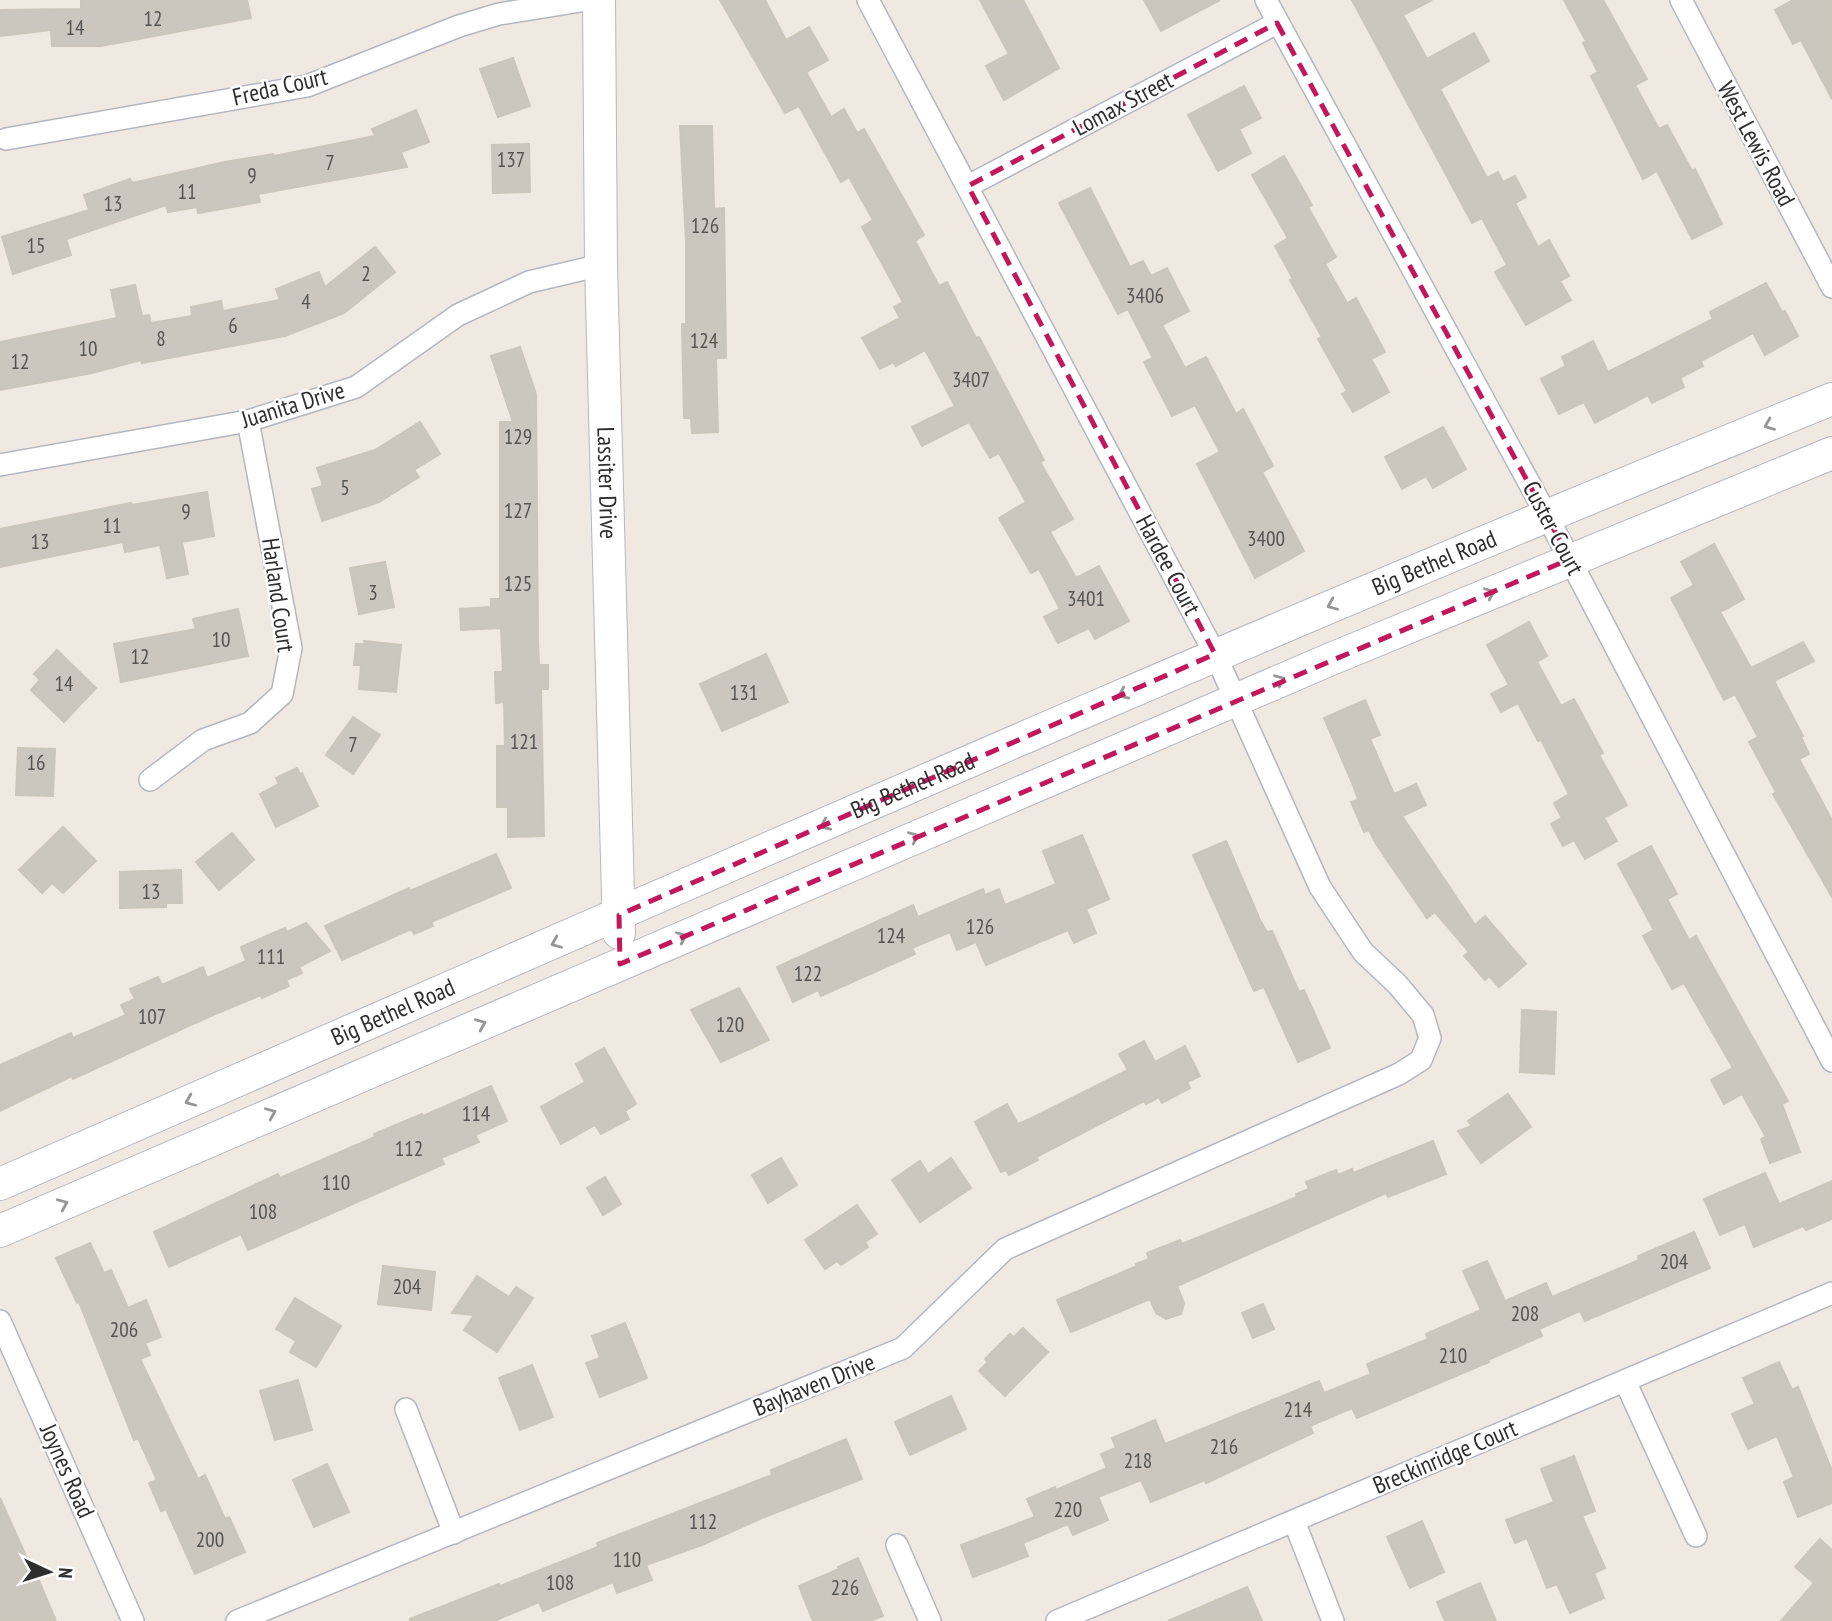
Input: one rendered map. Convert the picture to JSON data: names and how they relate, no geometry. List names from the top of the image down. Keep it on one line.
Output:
{"streets":{"main road":["Lassiter Drive","Big Bethel Road"],"street":["Freda Court","Lomax Street","West Lewis Road","Juanita Drive","Custer Court","Hardee Court","Harland Court","Bayhaven Drive","Breckinridge Court","Joynes Road"]},"crossings":[["Lomax Street","Custer Court"],["Lomax Street","Hardee Court"],["Juanita Drive","Lassiter Drive"],["Juanita Drive","Harland Court"],["Lassiter Drive","Big Bethel Road"],["Custer Court","Big Bethel Road"],["Big Bethel Road","Hardee Court"],["Hardee Court","Bayhaven Drive"]],"house_numbers":["12","14","137","7","9","11","13","126","15","2","3406","4","6","8","124","10","12","3407","129","5","127","9","11","3400","13","125","3","3401","10","12","14","131","121","7","16","13","126","124","111","122","107","120","114","112","110","108","204","204","208","206","210","214","216","218","220","112","200","110","108","226"],"north":"right"}
